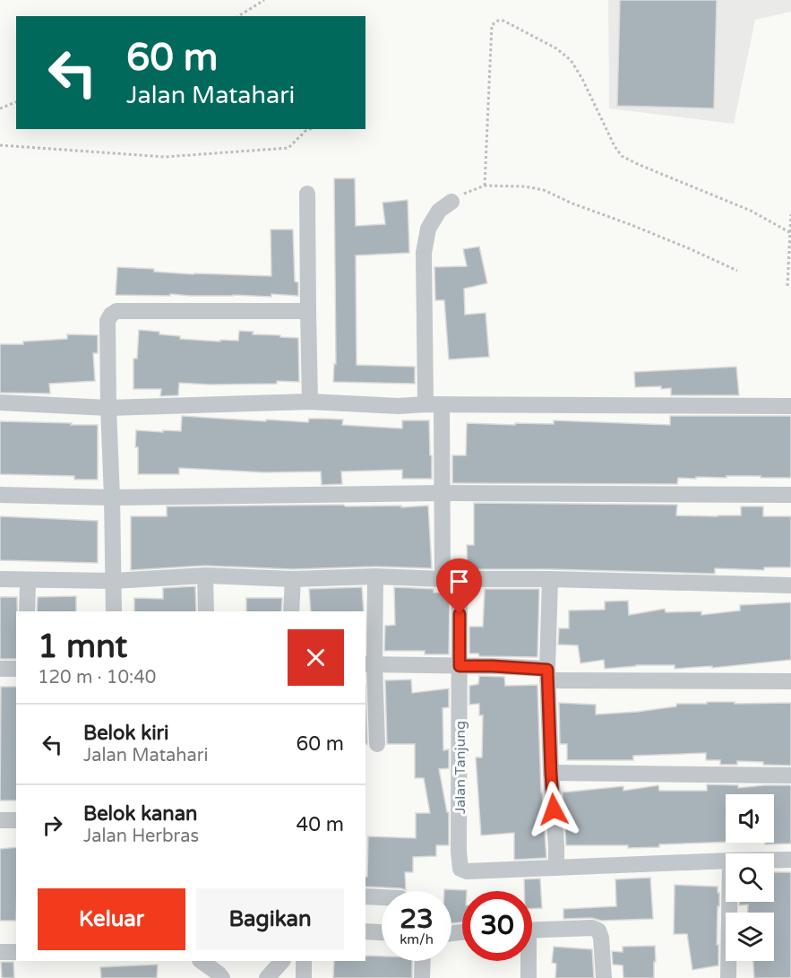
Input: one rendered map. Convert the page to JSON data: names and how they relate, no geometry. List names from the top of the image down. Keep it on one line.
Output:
{"streets":{"street":["Jalan Tanjung"]},"page":{"turn":["60 m","Jalan Matahari"],"heading":["1 mnt","120 m · 10:40"],"list":[{"name":"Belok kiri","note":"Jalan Matahari","value":"60 m"},{"name":"Belok kanan","note":"Jalan Herbras","value":"40 m"}],"buttons":["Keluar","Bagikan"],"speed":"23 km/h","limit":"30"}}
